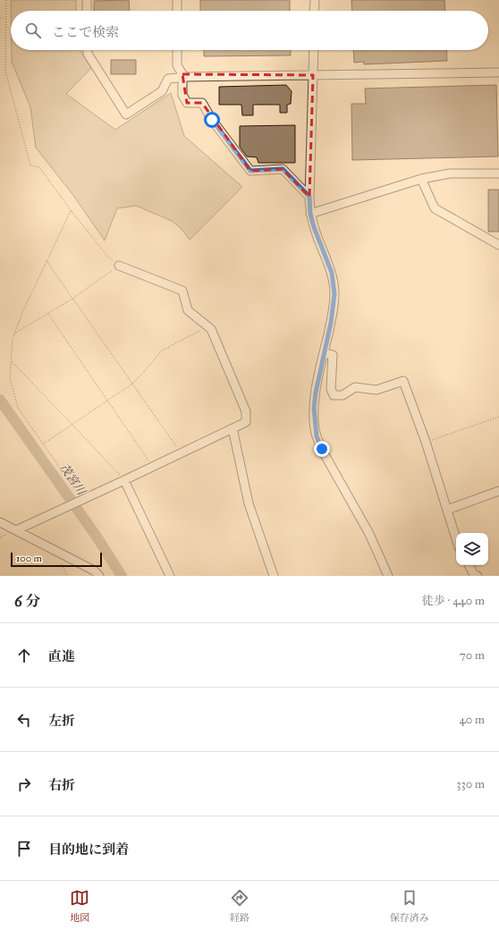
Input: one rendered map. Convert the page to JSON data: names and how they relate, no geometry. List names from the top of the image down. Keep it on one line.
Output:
{"water":["茂宮川"],"scale_bar":"100 m","page":{"search":"ここで検索","scale":"100 m","heading":["6 分","徒歩 · 440 m"],"list":[["直進","70 m"],["左折","40 m"],["右折","330 m"],"目的地に到着"],"nav":["地図","経路","保存済み"]}}
